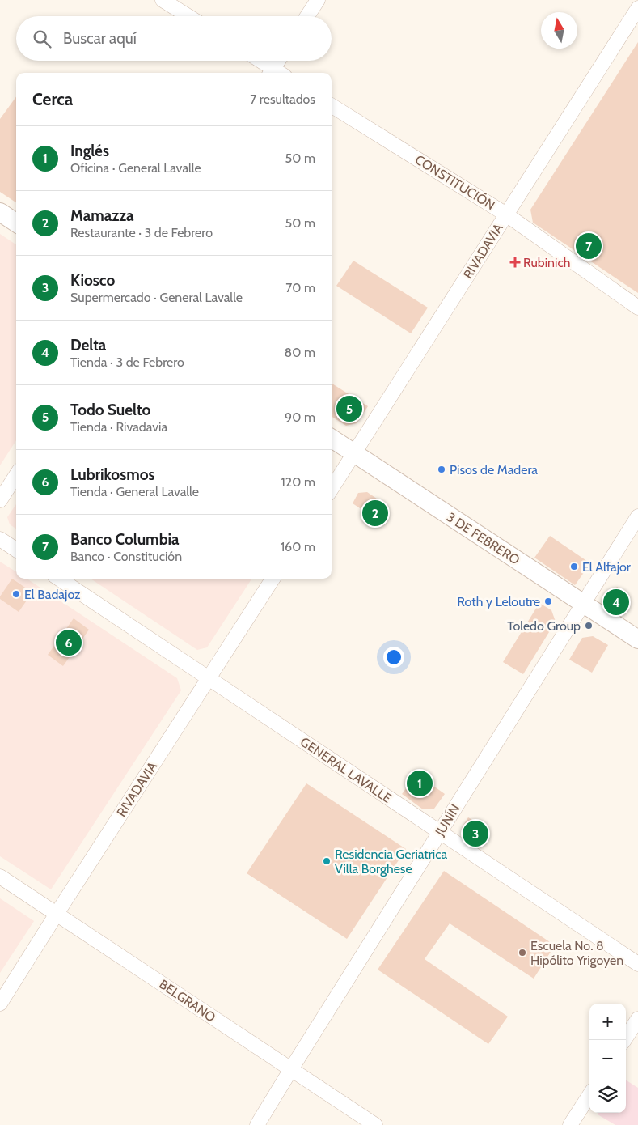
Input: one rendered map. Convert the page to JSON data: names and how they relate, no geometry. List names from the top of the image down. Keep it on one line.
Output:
{"streets":{"street":["CONSTITUCIÓN","RIVADAVIA","3 DE FEBRERO","GENERAL LAVALLE","JUNÍN","BELGRANO"]},"crossings":[["CONSTITUCIÓN","RIVADAVIA"],["RIVADAVIA","3 DE FEBRERO"],["RIVADAVIA","GENERAL LAVALLE"],["RIVADAVIA","BELGRANO"],["3 DE FEBRERO","JUNÍN"],["GENERAL LAVALLE","JUNÍN"],["JUNÍN","BELGRANO"]],"places":{"health":["Rubinich"],"other":["Pisos de Madera","El Alfajor","El Badajoz","Roth y Leloutre","Toledo Group","Residencia Geriatrica Villa Borghese","Escuela No. 8 Hipólito Yrigoyen"]},"north":"top","page":{"search":"Buscar aquí","heading":["Cerca","7 resultados"],"list":[{"mark":"1","name":"Inglés","note":"Oficina · General Lavalle","value":"50 m"},{"mark":"2","name":"Mamazza","note":"Restaurante · 3 de Febrero","value":"50 m"},{"mark":"3","name":"Kiosco","note":"Supermercado · General Lavalle","value":"70 m"},{"mark":"4","name":"Delta","note":"Tienda · 3 de Febrero","value":"80 m"},{"mark":"5","name":"Todo Suelto","note":"Tienda · Rivadavia","value":"90 m"},{"mark":"6","name":"Lubrikosmos","note":"Tienda · General Lavalle","value":"120 m"},{"mark":"7","name":"Banco Columbia","note":"Banco · Constitución","value":"160 m"}],"pins":["7","5","2","4","6","1","3"],"map_buttons":["+","−"]}}
